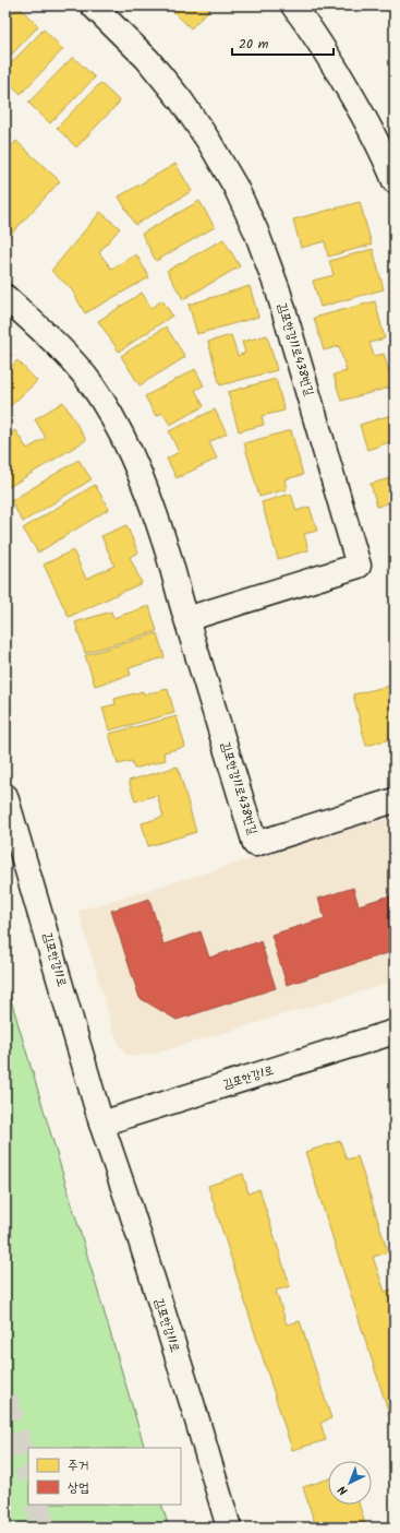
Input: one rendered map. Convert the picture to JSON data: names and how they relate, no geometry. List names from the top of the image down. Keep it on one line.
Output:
{"streets":{"street":["김포한강11로438번길","김포한강11로","김포한강1로"]},"crossings":[["김포한강11로","김포한강1로"]],"legend":["주거","상업"],"scale_bar":"20 m","north":"bottom left"}
